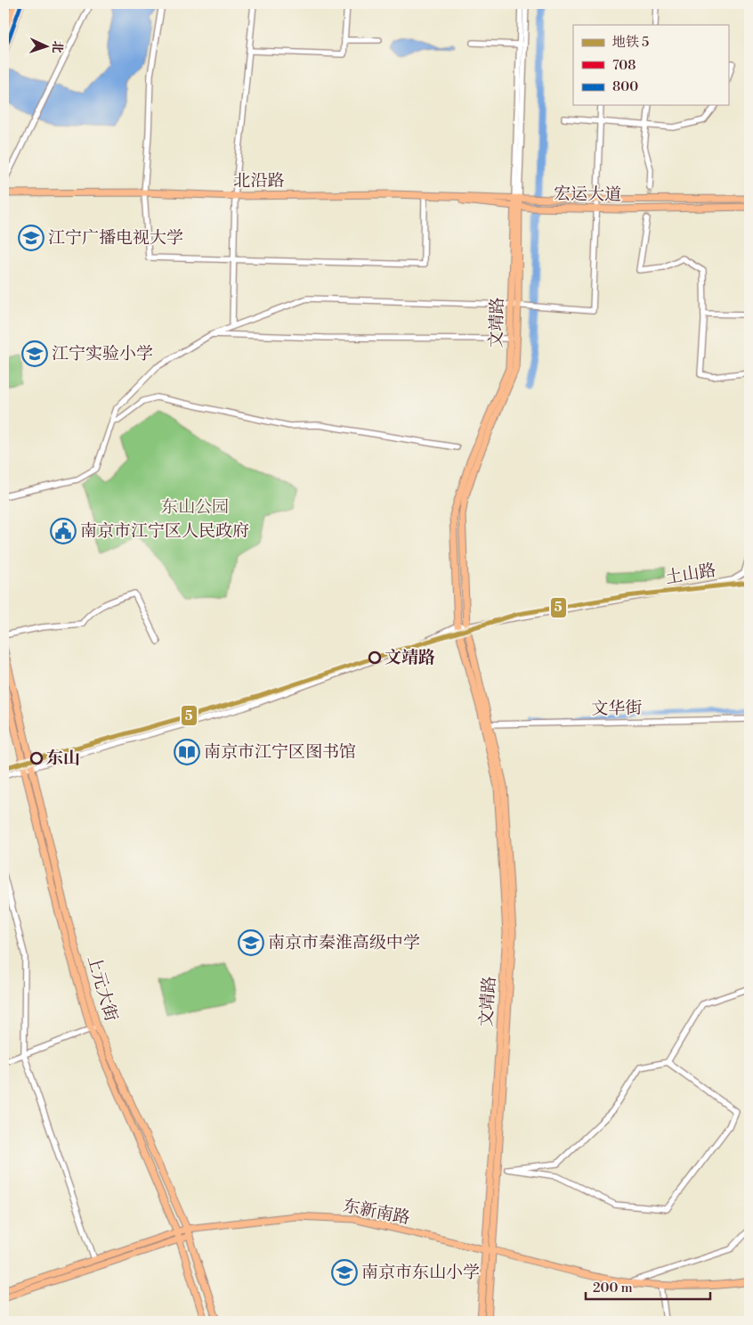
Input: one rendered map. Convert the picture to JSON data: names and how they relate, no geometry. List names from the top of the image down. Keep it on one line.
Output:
{"streets":{"main road":["北沿路","宏运大道","文靖路","上元大街","东新南路"],"street":["土山路","文华街"]},"crossings":[["北沿路","宏运大道"],["北沿路","文靖路"],["宏运大道","文靖路"],["文靖路","土山路"],["文靖路","文华街"],["文靖路","东新南路"],["土山路","上元大街"],["上元大街","东新南路"]],"parks":["东山公园"],"places":{"school or university":["江宁广播电视大学","江宁实验小学","南京市秦淮高级中学","南京市东山小学"],"public building":["南京市江宁区人民政府"],"other":["文靖路","东山"],"library":["南京市江宁区图书馆"]},"lines":["transit line 708","transit line 800","metro line 5"],"legend":["地铁 5","708","800"],"scale_bar":"200 m","north":"right"}
